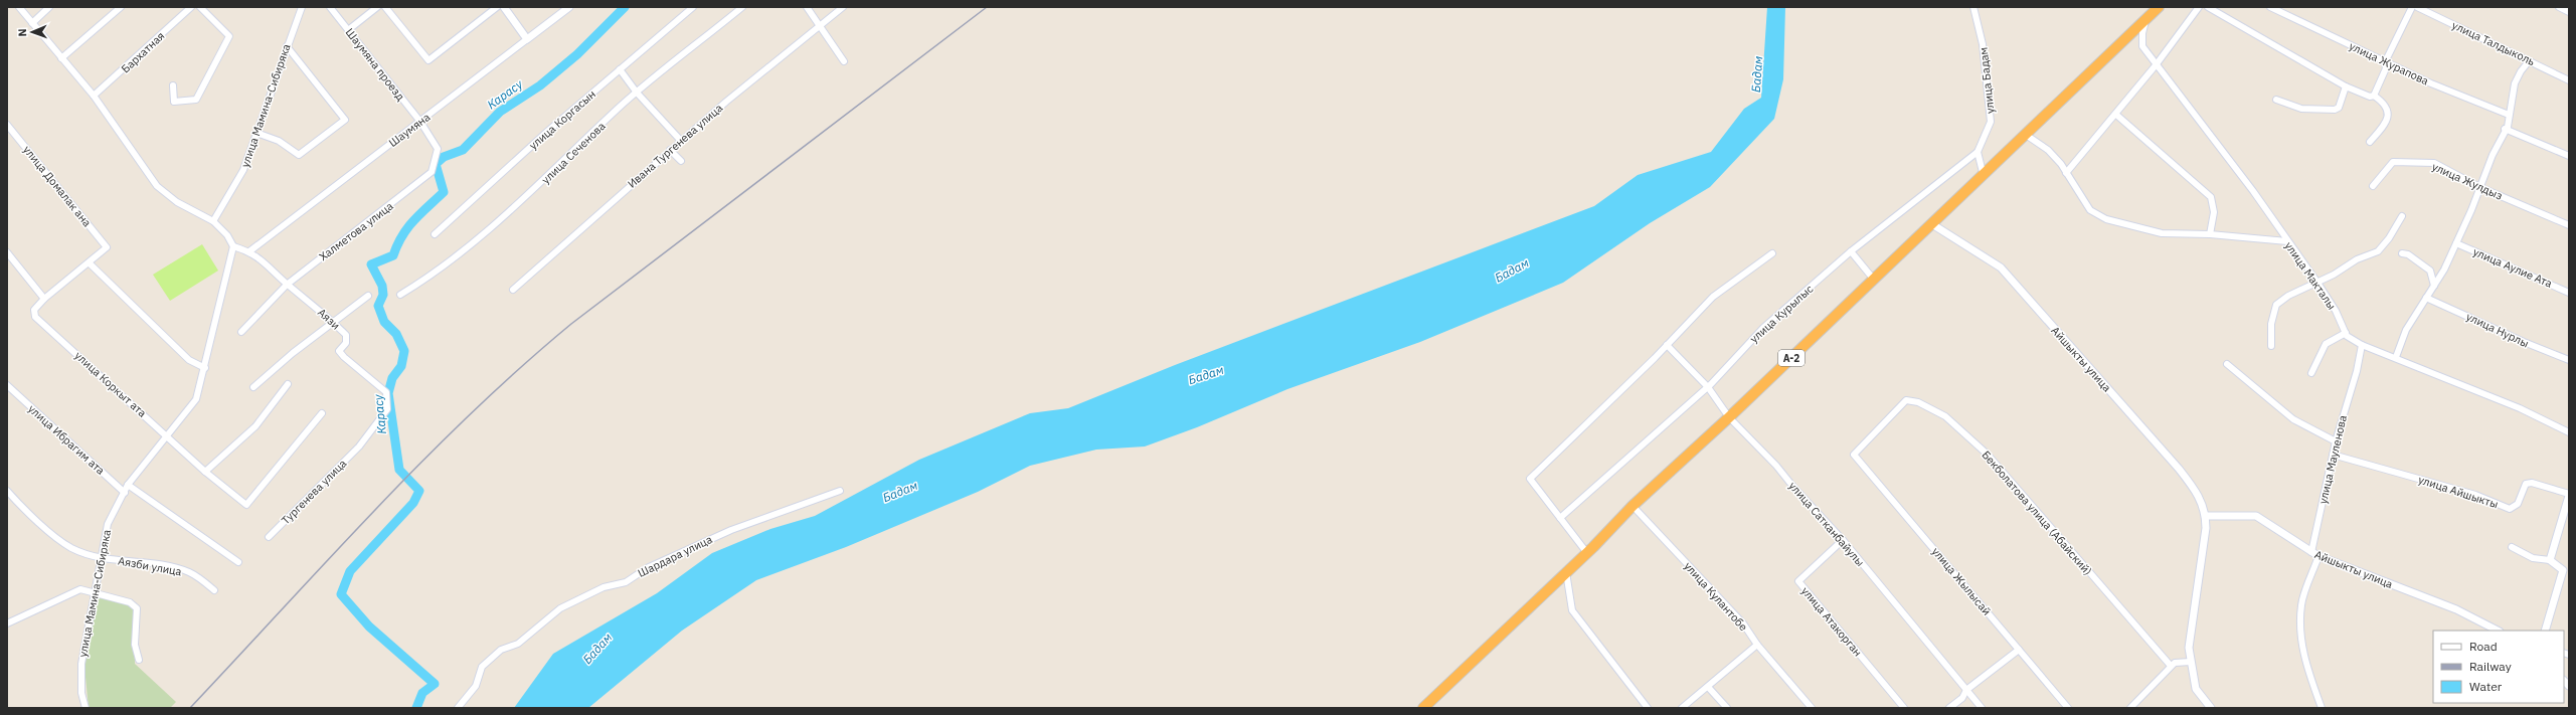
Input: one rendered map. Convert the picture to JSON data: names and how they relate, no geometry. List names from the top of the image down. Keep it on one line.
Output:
{"streets":{"highway":["A-2"],"street":["улица Талдыколь","Бархатная","улица Журапова","Шаумяна проезд","улица Бадам","улица Мамина-Сибиряка","улица Коргасын","Шаумяна","Ивана Тургенева улица","улица Сеченова","улица Жулдыз","улица Домалак ана","Халметова улица","улица Аулие Ата","улица Макталы","улица Курылыс","Аязи","улица Нурлы","Айшыкты улица","улица Коркыт ата","улица Ибрагим ата","улица Мауленова","Тургенева улица","улица Айшыкты","Бекболатова улица (Абайский)","улица Сатканбайулы","Шардара улица","Аязби улица","улица Жылысай","улица Кулантобе","улица Атакорган"]},"crossings":[["Шаумяна проезд","Шаумяна"],["Шаумяна проезд","Халметова улица"],["улица Бадам","улица Курылыс"],["улица Мамина-Сибиряка","Аязи"],["улица Мамина-Сибиряка","улица Коркыт ата"],["улица Мамина-Сибиряка","улица Ибрагим ата"],["улица Мамина-Сибиряка","Аязби улица"],["Шаумяна","Халметова улица"],["Шаумяна","Аязи"],["Халметова улица","Аязи"],["улица Макталы","A-2"],["улица Макталы","улица Мауленова"],["улица Курылыс","улица Сатканбайулы"],["Аязи","Тургенева улица"],["A-2","Айшыкты улица"],["A-2","улица Сатканбайулы"],["A-2","улица Кулантобе"],["Айшыкты улица","улица Мауленова"],["улица Мауленова","улица Айшыкты"],["Бекболатова улица (Абайский)","улица Жылысай"],["улица Сатканбайулы","улица Атакорган"]],"water":["Бадам","Карасу"],"legend":["Road","Railway","Water"],"north":"left"}
